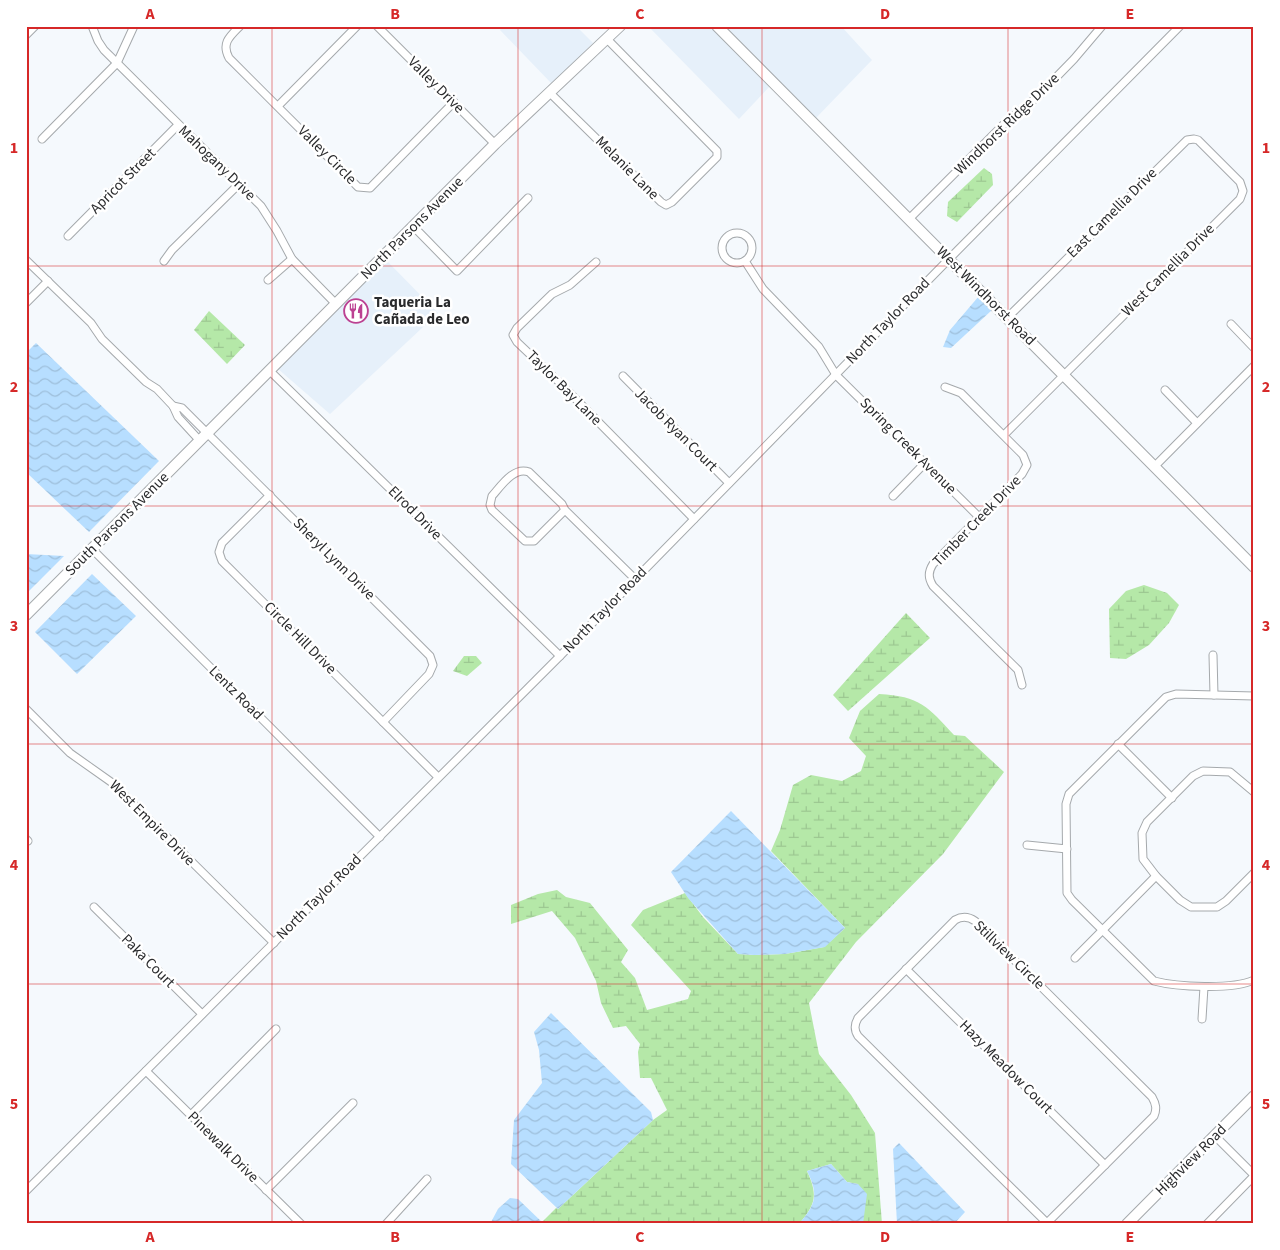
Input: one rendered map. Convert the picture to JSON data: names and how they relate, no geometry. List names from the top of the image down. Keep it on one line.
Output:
{"streets":{"street":["Valley Drive","Windhorst Ridge Drive","Valley Circle","Mahogany Drive","Melanie Lane","Apricot Street","East Camellia Drive","North Parsons Avenue","West Camellia Drive","West Windhorst Road","North Taylor Road","Taylor Bay Lane","Jacob Ryan Court","Spring Creek Avenue","Elrod Drive","Timber Creek Drive","South Parsons Avenue","Sheryl Lynn Drive","Circle Hill Drive","Lentz Road","West Empire Drive","Stillview Circle","Paka Court","Hazy Meadow Court","Pinewalk Drive","Highview Road"]},"crossings":[["Valley Drive","Valley Circle"],["Valley Drive","North Parsons Avenue"],["Windhorst Ridge Drive","West Windhorst Road"],["Mahogany Drive","Apricot Street"],["Mahogany Drive","North Parsons Avenue"],["Melanie Lane","North Parsons Avenue"],["East Camellia Drive","West Camellia Drive"],["East Camellia Drive","West Windhorst Road"],["North Parsons Avenue","Elrod Drive"],["North Parsons Avenue","South Parsons Avenue"],["North Parsons Avenue","Sheryl Lynn Drive"],["West Camellia Drive","West Windhorst Road"],["West Camellia Drive","Timber Creek Drive"],["West Windhorst Road","North Taylor Road"],["North Taylor Road","Taylor Bay Lane"],["North Taylor Road","Jacob Ryan Court"],["North Taylor Road","Spring Creek Avenue"],["North Taylor Road","Elrod Drive"],["North Taylor Road","Circle Hill Drive"],["North Taylor Road","Lentz Road"],["North Taylor Road","West Empire Drive"],["North Taylor Road","Paka Court"],["North Taylor Road","Pinewalk Drive"],["Spring Creek Avenue","Timber Creek Drive"],["South Parsons Avenue","Sheryl Lynn Drive"],["South Parsons Avenue","Lentz Road"],["Sheryl Lynn Drive","Circle Hill Drive"],["Stillview Circle","Hazy Meadow Court"]],"places":{"restaurant":["Taqueria La Cañada de Leo"]},"grid":{"columns":["A","B","C","D","E"],"rows":["1","2","3","4","5"]}}
